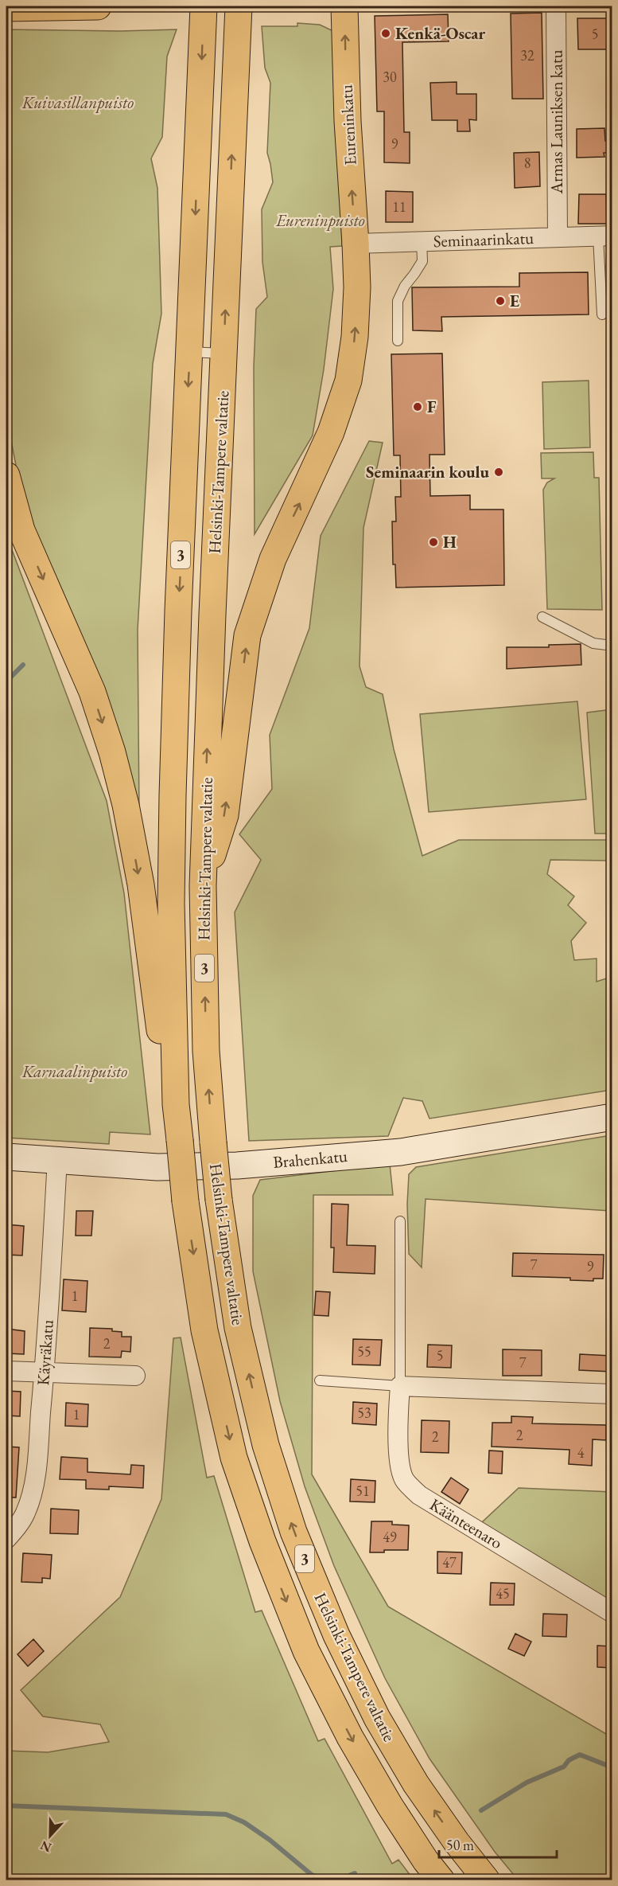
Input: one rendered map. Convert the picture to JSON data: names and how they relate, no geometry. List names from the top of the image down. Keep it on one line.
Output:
{"streets":{"main road":["Eureninkatu","Helsinki-Tampere valtatie","3","Brahenkatu"],"street":["Armas Launiksen katu","Seminaarinkatu","Käyräkatu","Käänteenaro"]},"crossings":[["Armas Launiksen katu","Seminaarinkatu"],["Eureninkatu","Seminaarinkatu"],["Eureninkatu","Helsinki-Tampere valtatie"],["Brahenkatu","Käyräkatu"]],"parks":["Kuivasillanpuisto","Eureninpuisto","Karnaalinpuisto"],"places":["Kenkä-Oscar","E","F","Seminaarin koulu","H"],"house_numbers":["5","32","30","9","8","11","7","9","1","2","55","5","7","53","1","2","2","4","51","49","47","45"],"scale_bar":"50 m","north":"bottom"}
